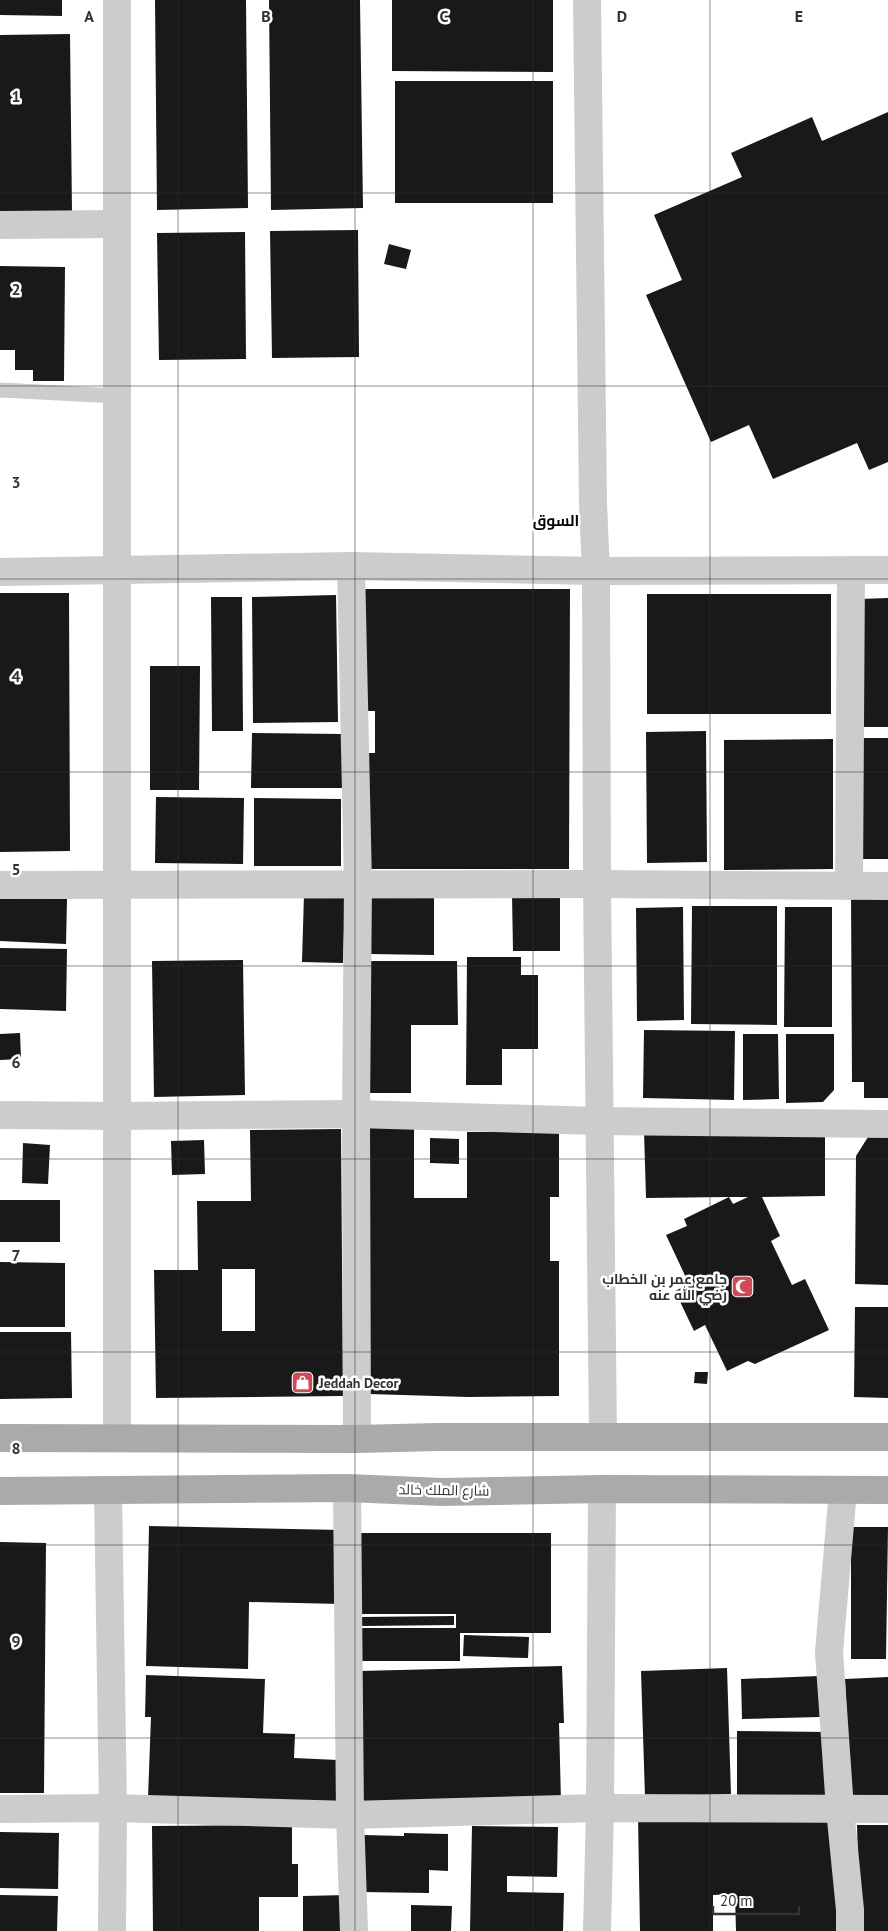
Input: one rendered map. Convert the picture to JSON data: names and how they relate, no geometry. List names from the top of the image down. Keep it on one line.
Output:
{"streets":{"main road":["شارع الملك خالد"]},"districts":["السوق"],"places":{"mosque":["جامع عمر بن الخطاب رضي الله عنه"],"shop":["Jeddah Decor"]},"scale_bar":"20 m","grid":{"columns":["A","B","C","D","E"],"rows":["1","2","3","4","5","6","7","8","9"]}}
